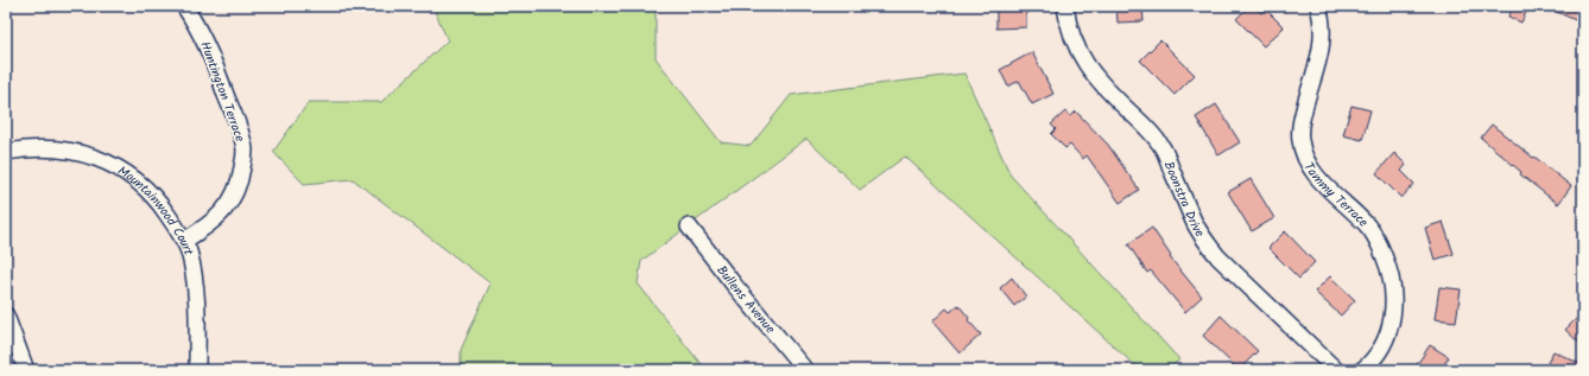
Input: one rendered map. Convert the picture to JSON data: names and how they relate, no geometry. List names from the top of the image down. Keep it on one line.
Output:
{"streets":{"street":["Huntington Terrace","Tammy Terrace","Boonstra Drive","Mountainwood Court","Bullens Avenue"]},"crossings":[["Huntington Terrace","Mountainwood Court"]]}
